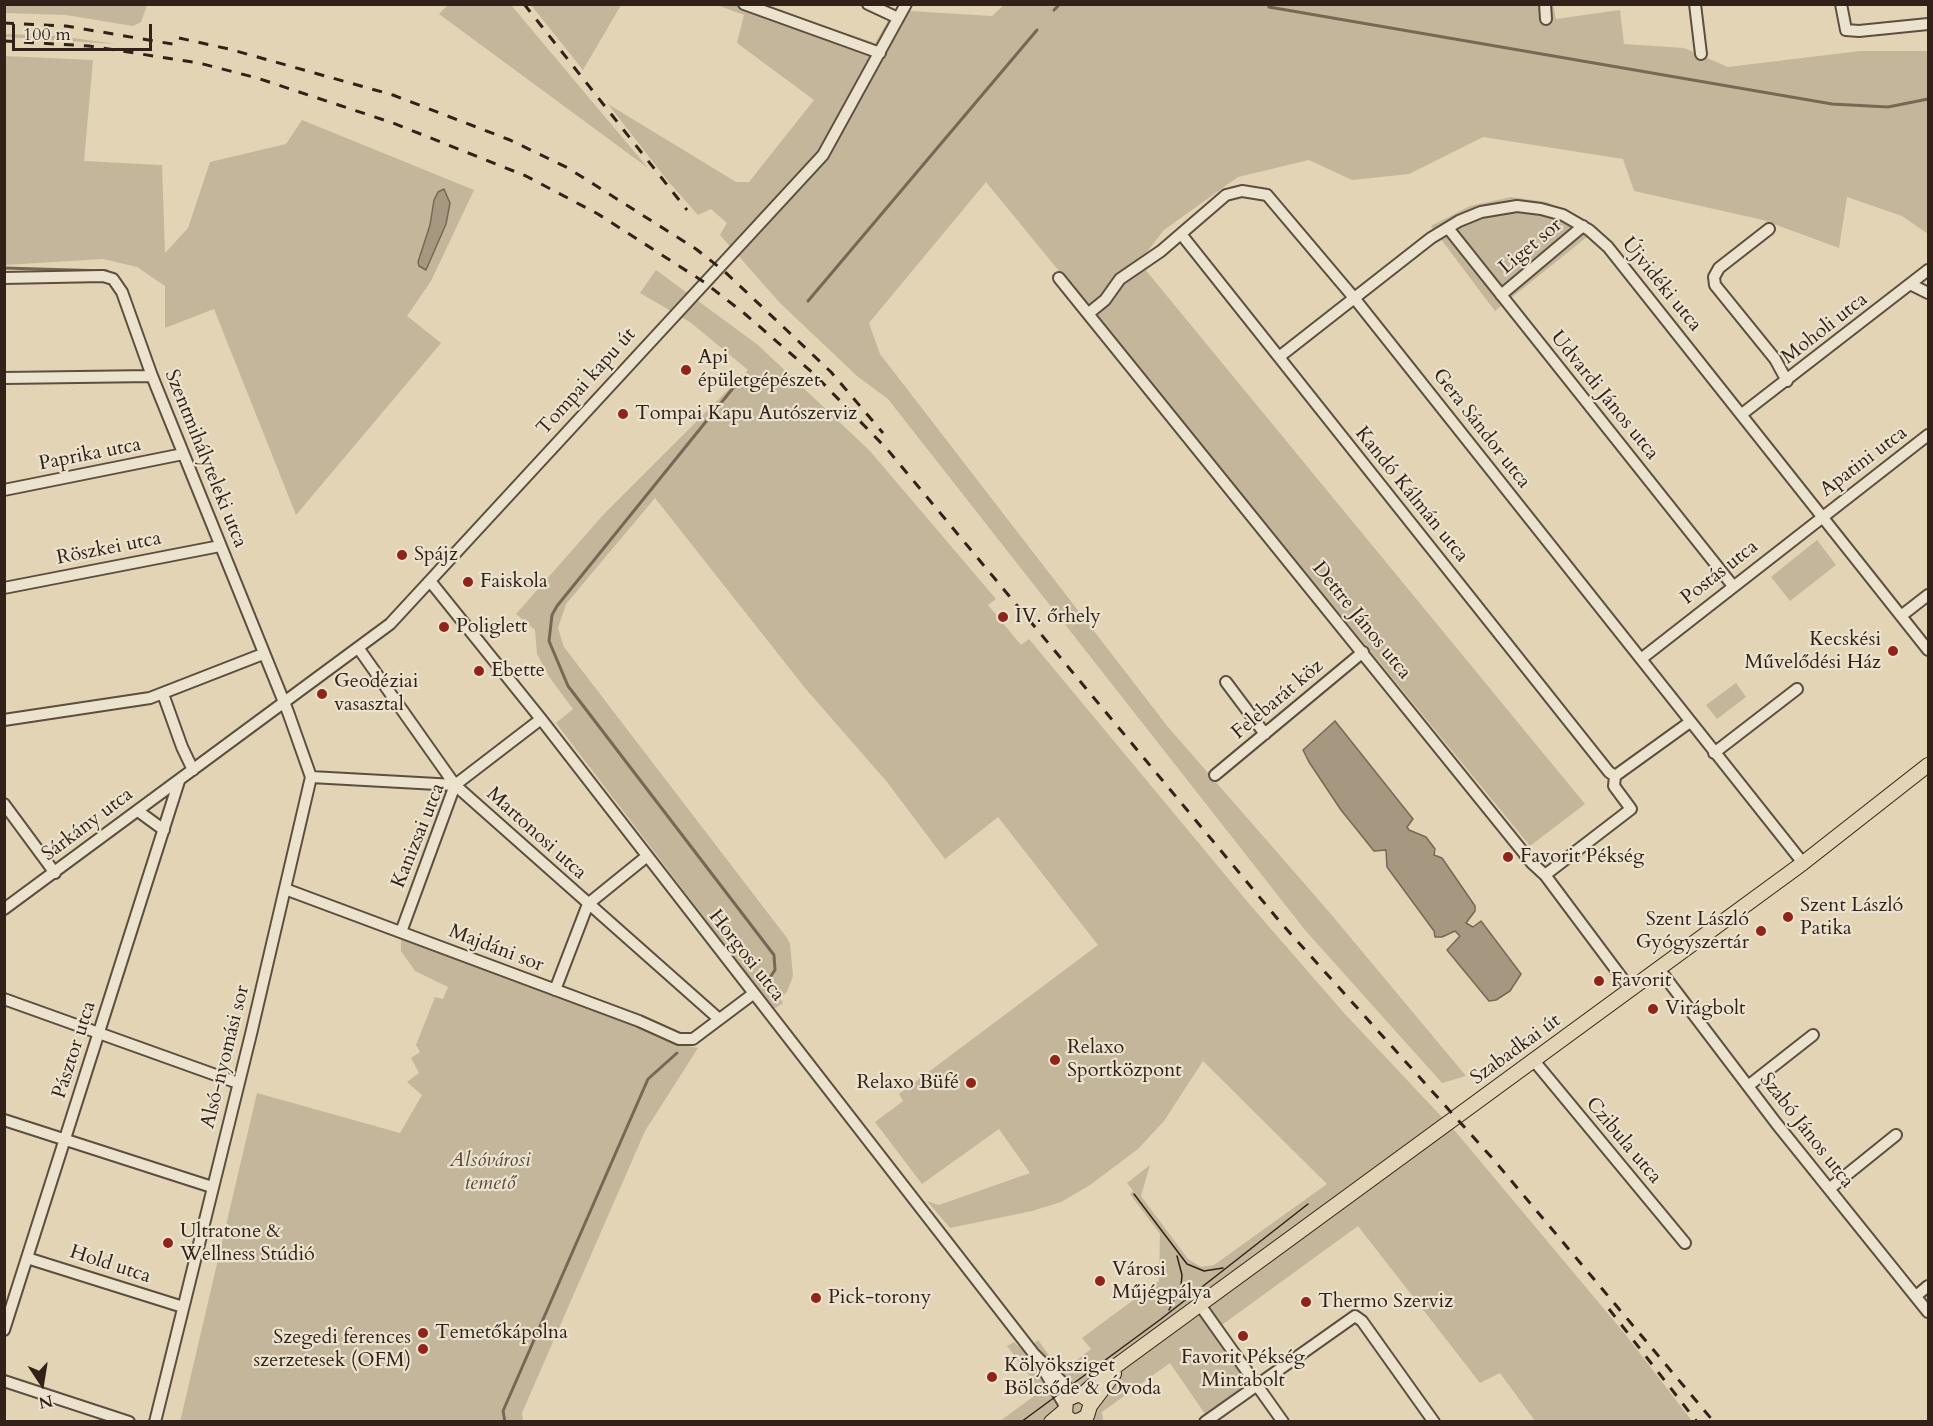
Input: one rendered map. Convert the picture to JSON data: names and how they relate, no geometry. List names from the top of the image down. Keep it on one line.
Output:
{"streets":{"main road":["Szabadkai út"],"street":["Liget sor","Újvidéki utca","Moholi utca","Tompai kapu út","Udvardi János utca","Gera Sándor utca","Paprika utca","Szentmihályteleki utca","Apatini utca","Kandó Kálmán utca","Röszkei utca","Postás utca","Dettre János utca","Felebarát köz","Sárkány utca","Martonosi utca","Kanizsai utca","Majdáni sor","Horgosi utca","Pásztor utca","Alsó-nyomási sor","Szabó János utca","Czibula utca","Hold utca"]},"crossings":[["Liget sor","Újvidéki utca"],["Liget sor","Udvardi János utca"],["Újvidéki utca","Moholi utca"],["Újvidéki utca","Udvardi János utca"],["Újvidéki utca","Gera Sándor utca"],["Újvidéki utca","Apatini utca"],["Újvidéki utca","Kandó Kálmán utca"],["Újvidéki utca","Postás utca"],["Tompai kapu út","Szentmihályteleki utca"],["Tompai kapu út","Sárkány utca"],["Tompai kapu út","Martonosi utca"],["Tompai kapu út","Horgosi utca"],["Udvardi János utca","Postás utca"],["Gera Sándor utca","Kandó Kálmán utca"],["Gera Sándor utca","Postás utca"],["Gera Sándor utca","Dettre János utca"],["Gera Sándor utca","Szabadkai út"],["Paprika utca","Szentmihályteleki utca"],["Szentmihályteleki utca","Röszkei utca"],["Apatini utca","Postás utca"],["Dettre János utca","Felebarát köz"],["Dettre János utca","Szabadkai út"],["Sárkány utca","Pásztor utca"],["Martonosi utca","Kanizsai utca"],["Martonosi utca","Majdáni sor"],["Kanizsai utca","Majdáni sor"],["Kanizsai utca","Horgosi utca"],["Majdáni sor","Alsó-nyomási sor"],["Horgosi utca","Szabadkai út"],["Pásztor utca","Hold utca"],["Szabadkai út","Szabó János utca"],["Szabadkai út","Czibula utca"],["Alsó-nyomási sor","Hold utca"]],"parks":["Alsóvárosi temető"],"places":["Api épületgépészet","Tompai Kapu Autószerviz","Spájz","Faiskola","IV. őrhely","Poliglett","Kecskési Művelődési Ház","Ebette","Geodéziai vasasztal","Favorit Pékség","Szent László Patika","Szent László Gyógyszertár","Favorit","Virágbolt","Relaxo Sportközpont","Relaxo Büfé","Ultratone & Wellness Stúdió","Városi Műjégpálya","Pick-torony","Thermo Szerviz","Temetőkápolna","Favorit Pékség Mintabolt","Szegedi ferences szerzetesek (OFM)","Kölyöksziget Bölcsőde & Óvoda"],"scale_bar":"100 m","north":"bottom"}
